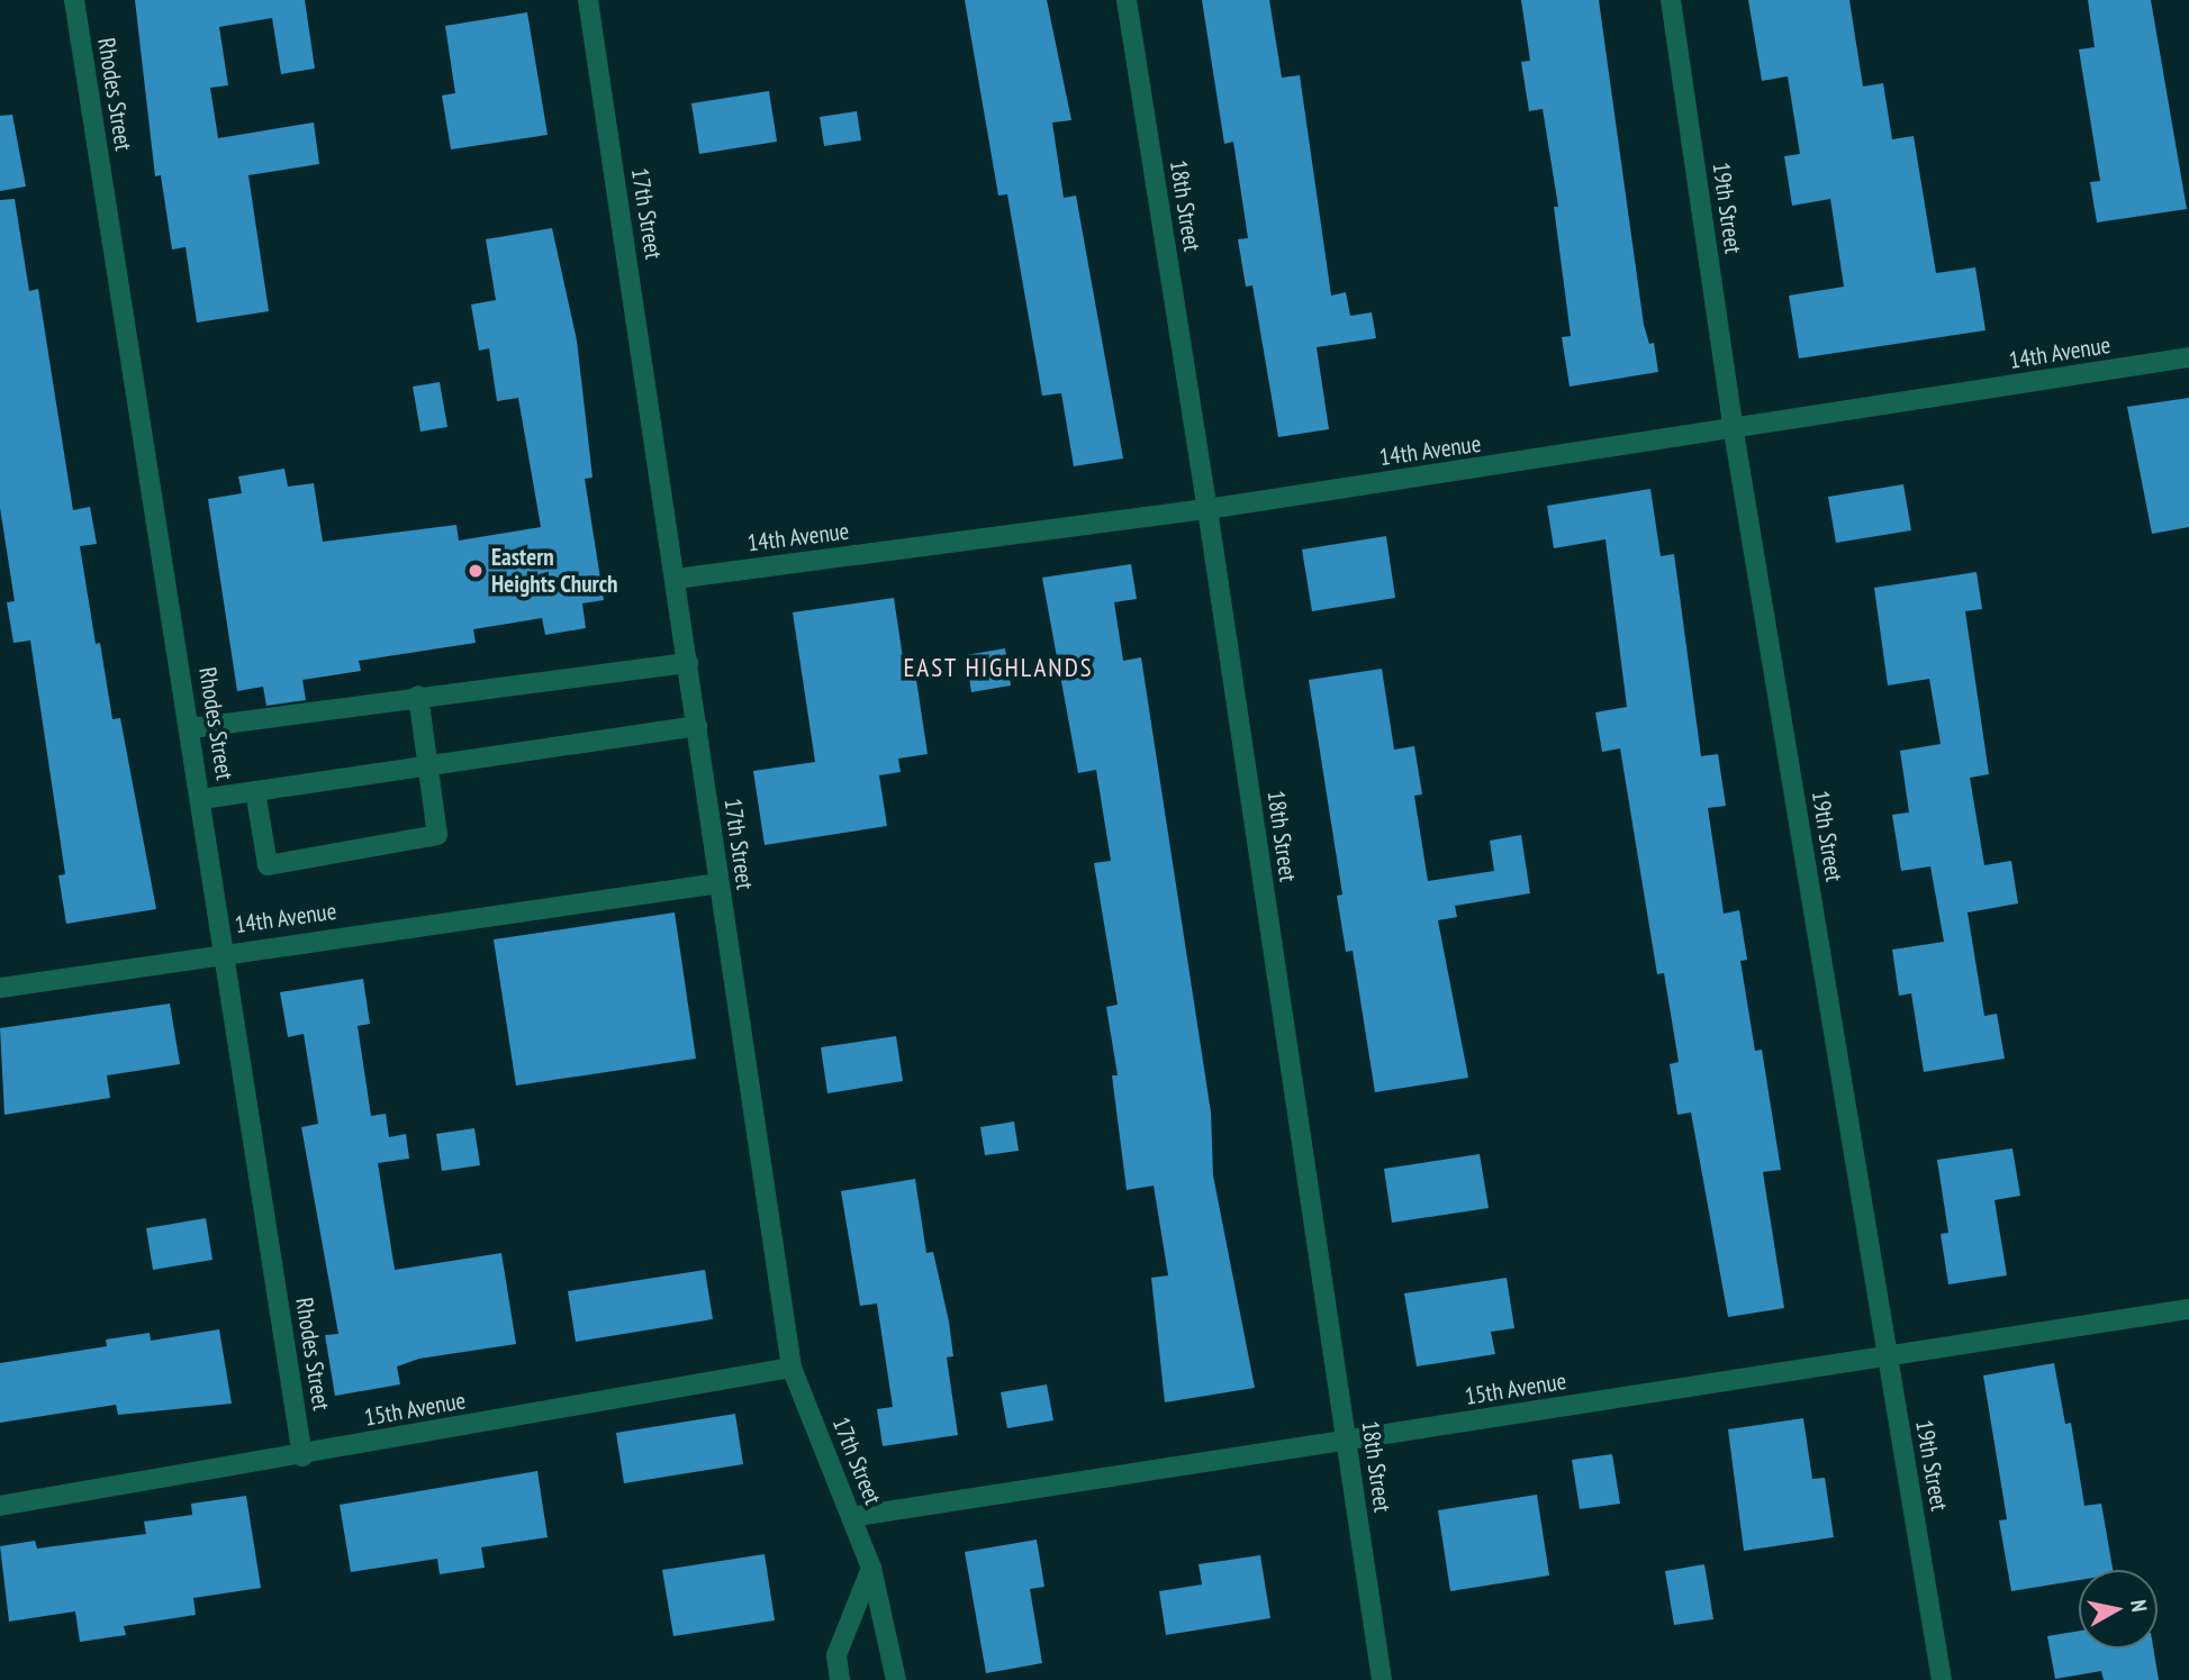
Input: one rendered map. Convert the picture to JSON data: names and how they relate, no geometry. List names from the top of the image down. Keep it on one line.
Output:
{"streets":{"street":["Rhodes Street","18th Street","19th Street","17th Street","14th Avenue","15th Avenue"]},"crossings":[["Rhodes Street","14th Avenue"],["Rhodes Street","15th Avenue"],["18th Street","14th Avenue"],["18th Street","15th Avenue"],["19th Street","14th Avenue"],["19th Street","15th Avenue"],["17th Street","14th Avenue"],["17th Street","15th Avenue"]],"districts":["EAST HIGHLANDS"],"places":["Eastern Heights Church"],"north":"right"}
